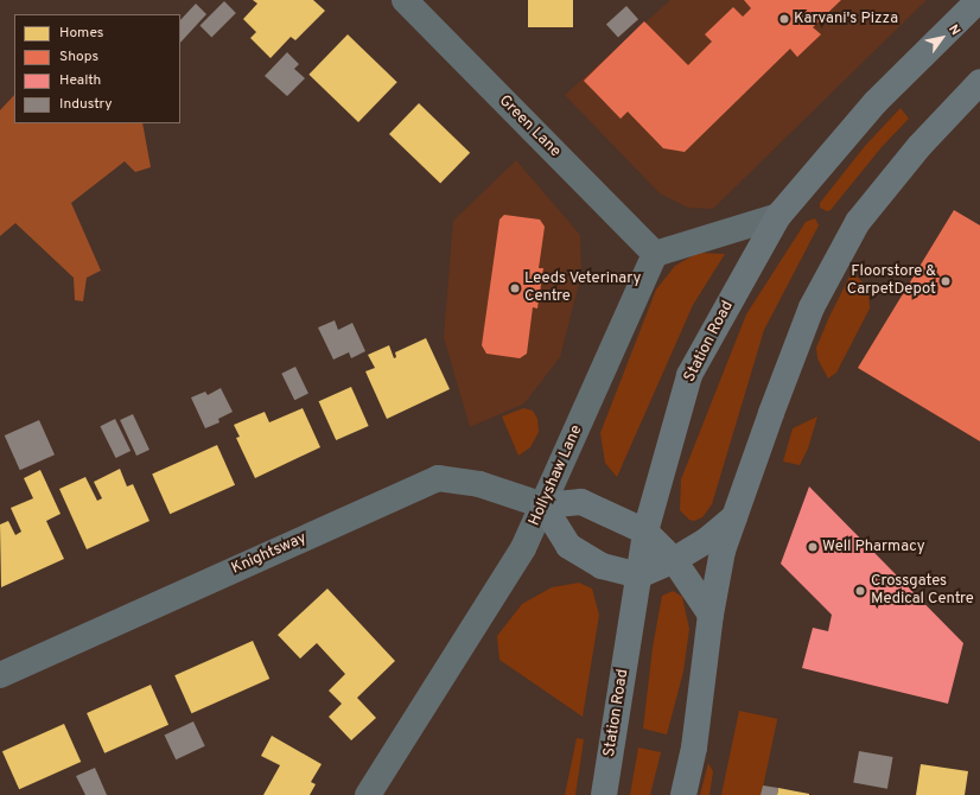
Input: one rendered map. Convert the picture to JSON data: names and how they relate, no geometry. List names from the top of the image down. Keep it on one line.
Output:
{"streets":{"main road":["Station Road"],"street":["Green Lane","Hollyshaw Lane","Knightsway"]},"crossings":[["Green Lane","Hollyshaw Lane"],["Hollyshaw Lane","Knightsway"]],"places":["Karvani's Pizza","Floorstore & CarpetDepot","Leeds Veterinary Centre","Well Pharmacy","Crossgates Medical Centre"],"legend":["Homes","Shops","Health","Industry"],"north":"top right"}
